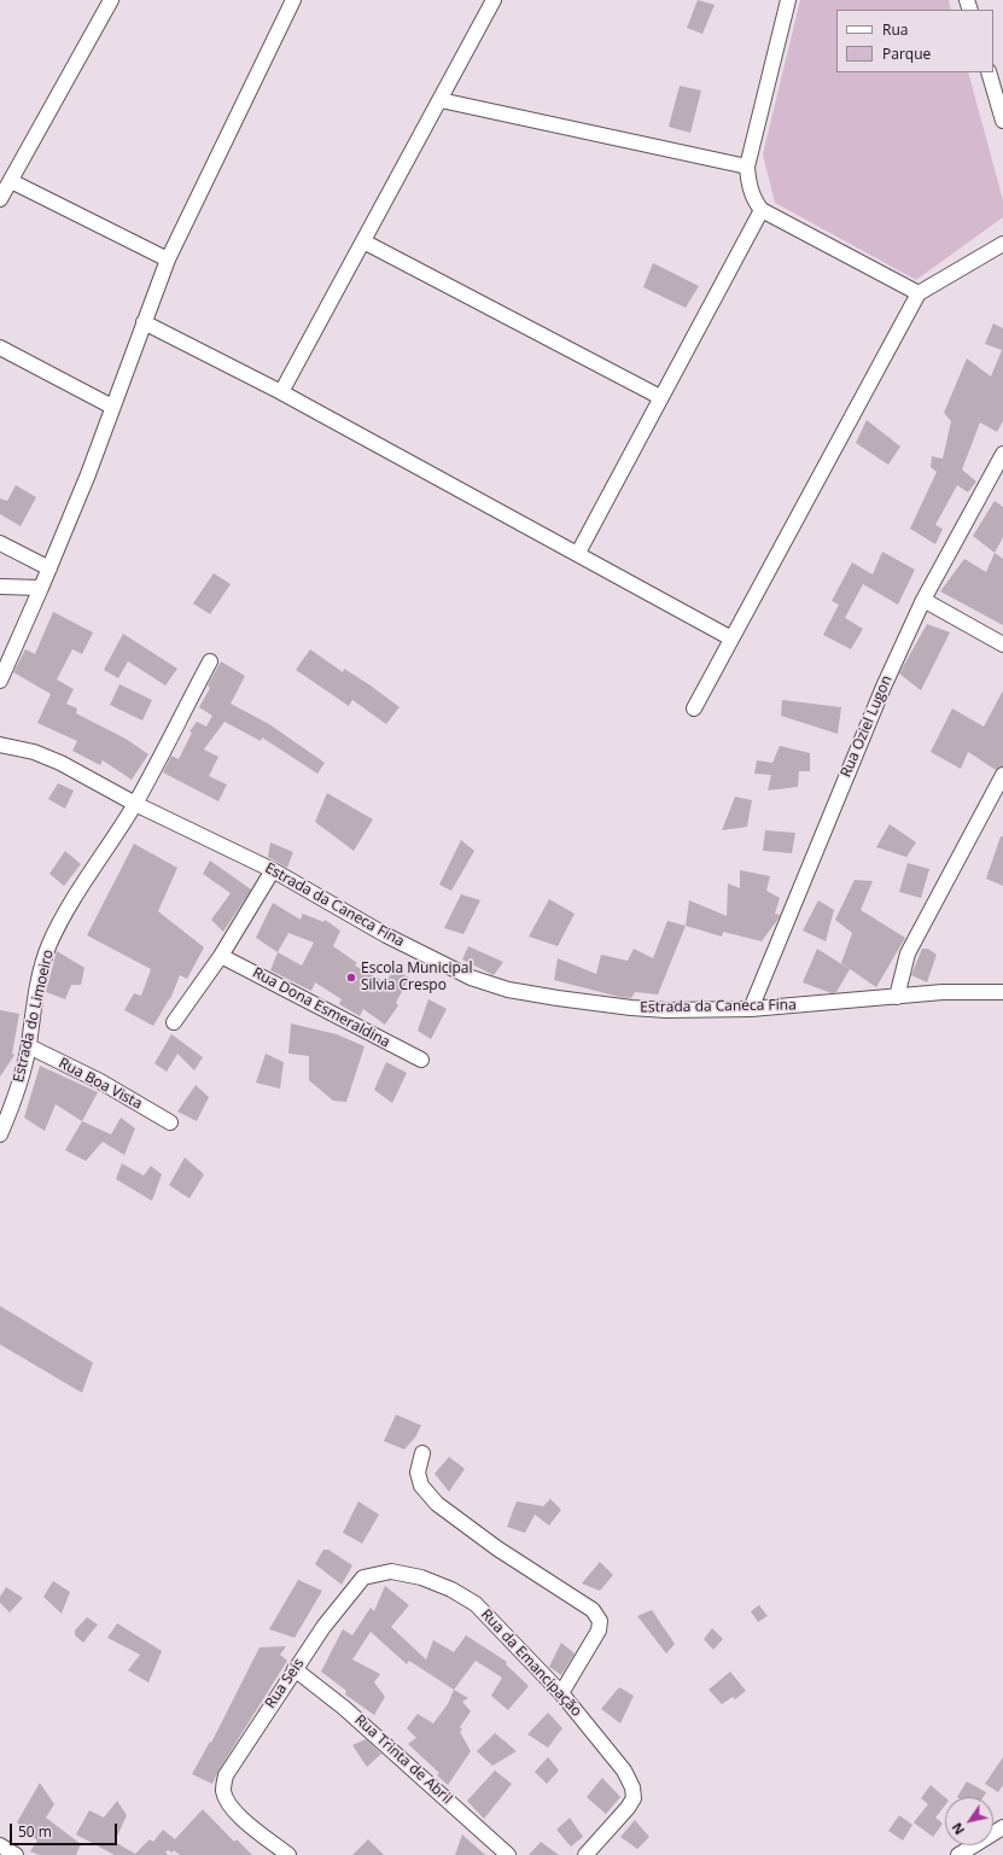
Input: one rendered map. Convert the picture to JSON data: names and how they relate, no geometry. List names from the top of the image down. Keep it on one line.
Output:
{"streets":{"street":["Rua Oziel Lugon","Estrada da Caneca Fina","Rua Dona Esmeraldina","Estrada do Limoeiro","Rua Boa Vista","Rua da Emancipação","Rua Seis","Rua Trinta de Abril"]},"crossings":[["Rua Oziel Lugon","Estrada da Caneca Fina"],["Estrada da Caneca Fina","Estrada do Limoeiro"],["Estrada do Limoeiro","Rua Boa Vista"],["Rua da Emancipação","Rua Seis"],["Rua Seis","Rua Trinta de Abril"]],"places":["Escola Municipal Silvia Crespo"],"legend":["Rua","Parque"],"scale_bar":"50 m","north":"bottom left"}
